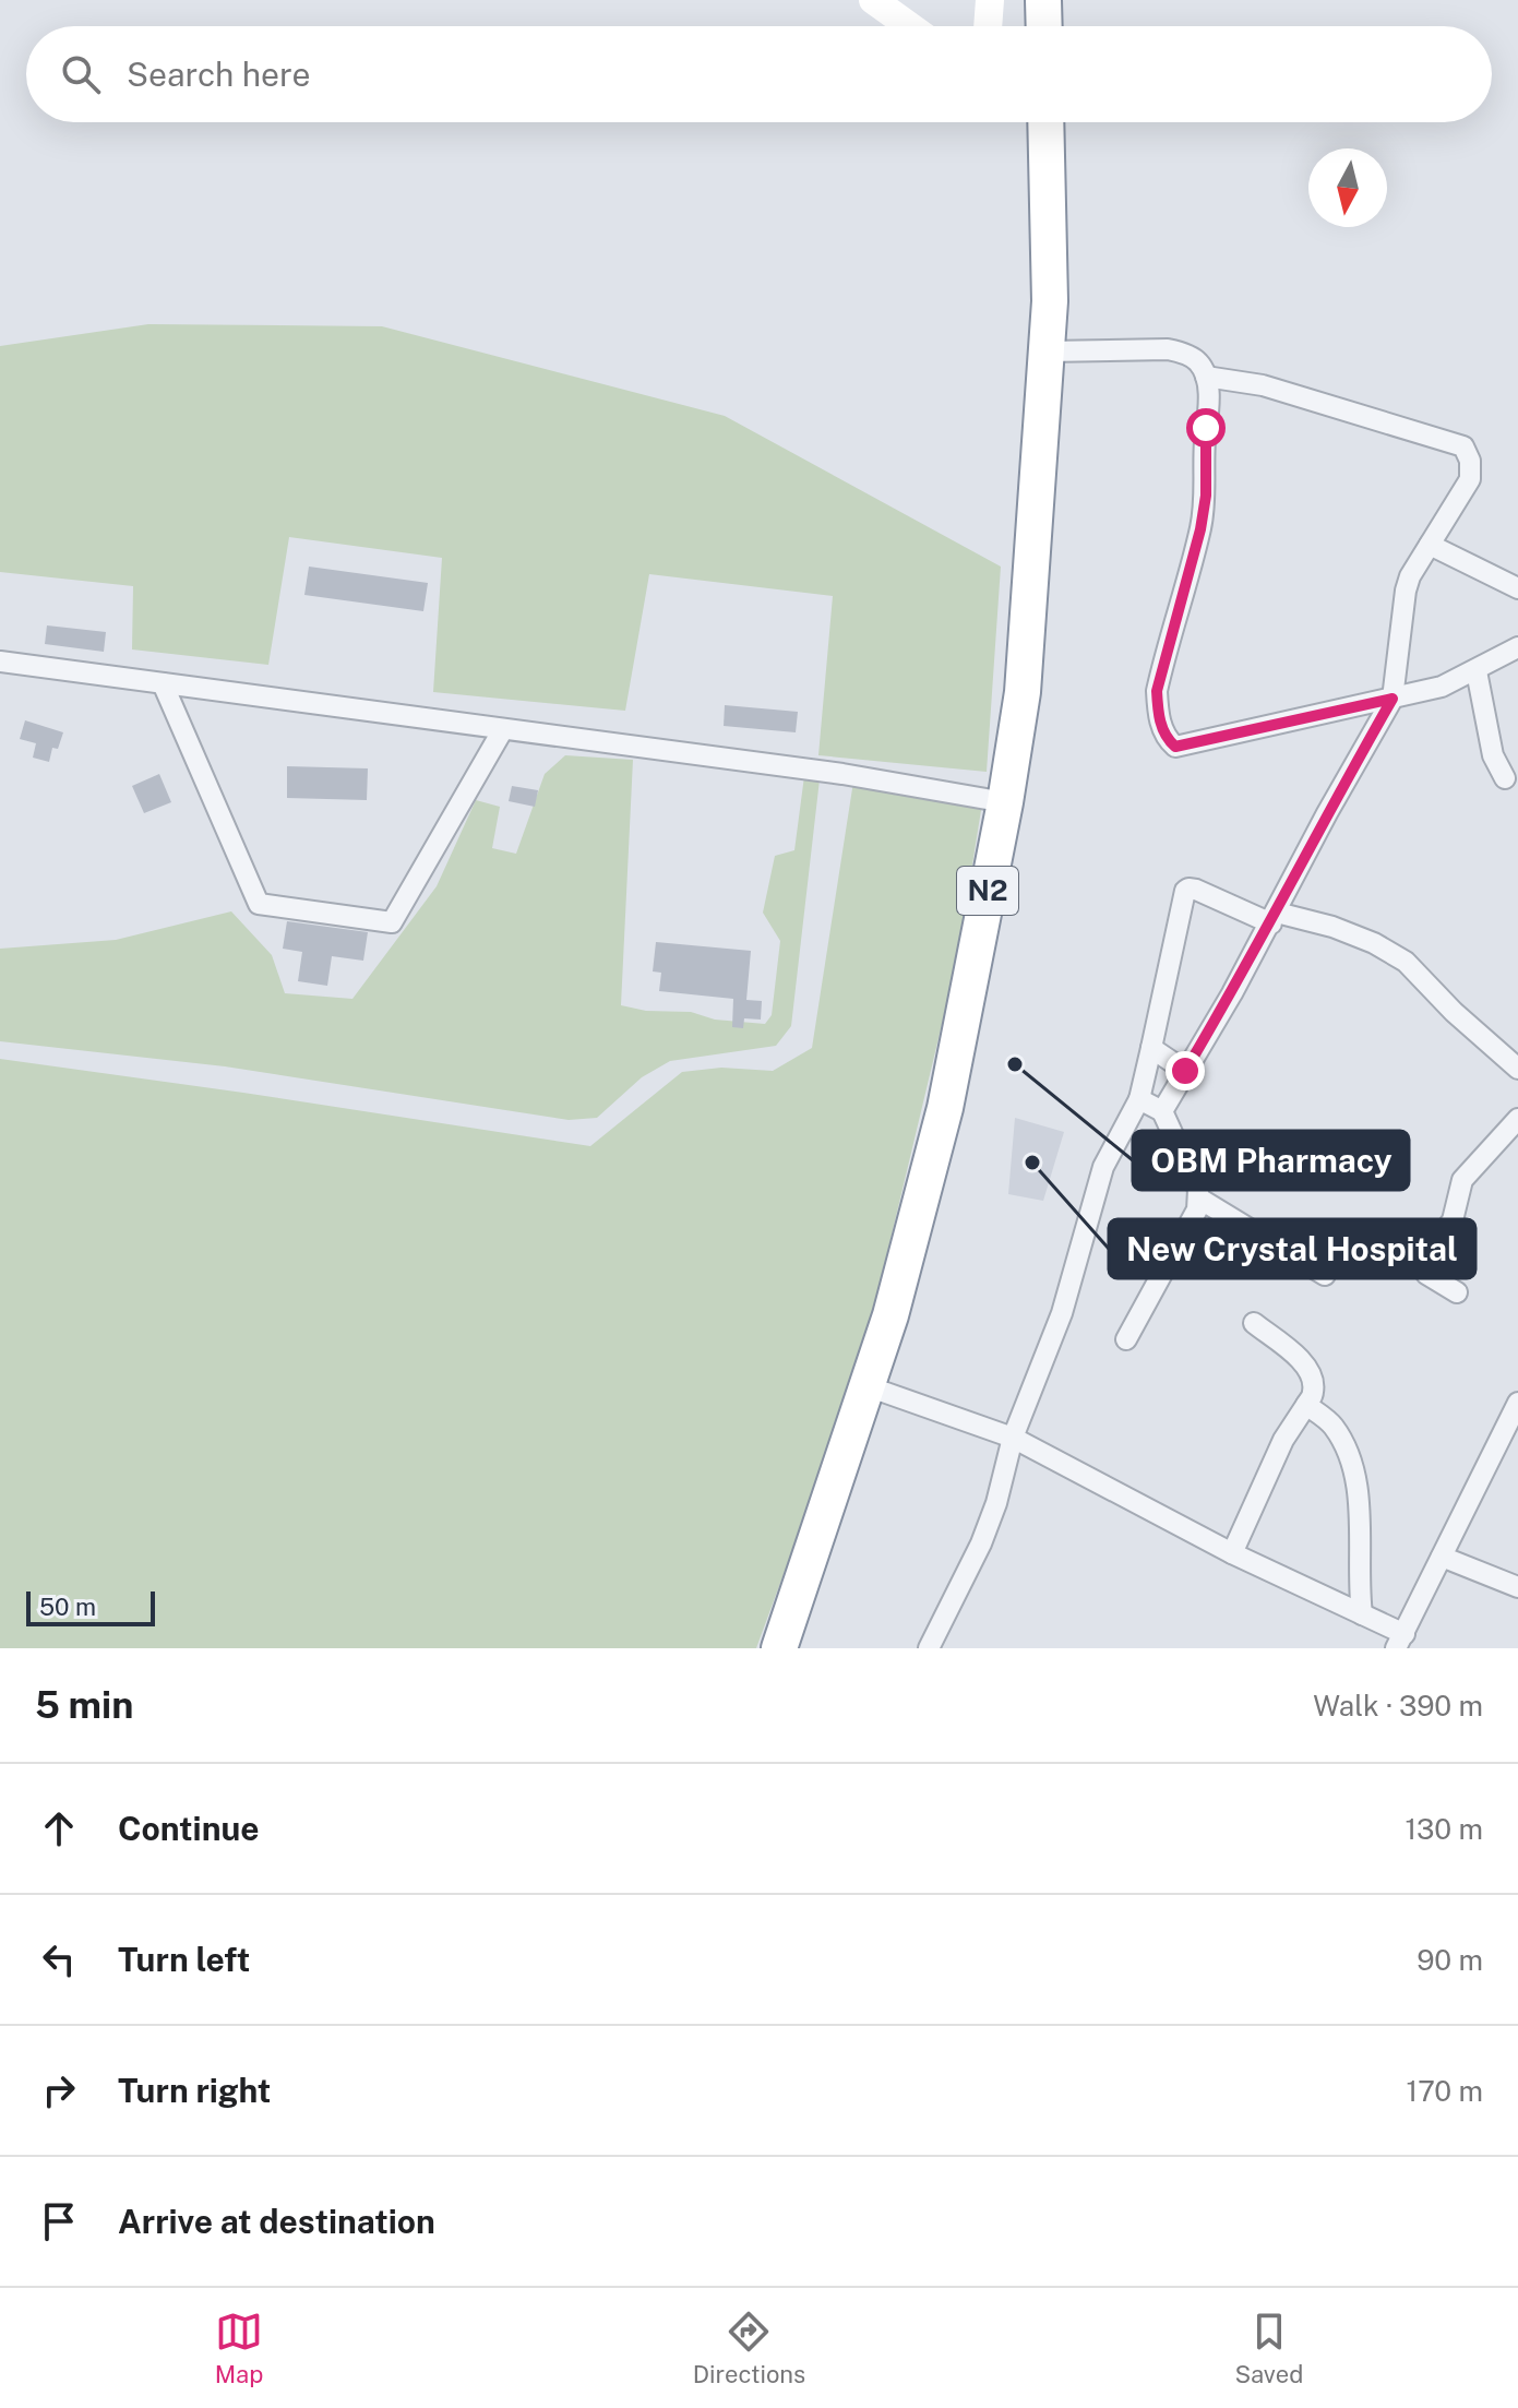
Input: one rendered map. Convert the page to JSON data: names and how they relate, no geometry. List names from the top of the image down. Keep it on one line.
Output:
{"streets":{"highway":["N2"]},"places":["OBM Pharmacy","New Crystal Hospital"],"scale_bar":"50 m","north":"bottom","page":{"search":"Search here","scale":"50 m","heading":["5 min","Walk · 390 m"],"list":[["Continue","130 m"],["Turn left","90 m"],["Turn right","170 m"],"Arrive at destination"],"nav":["Map","Directions","Saved"]}}
